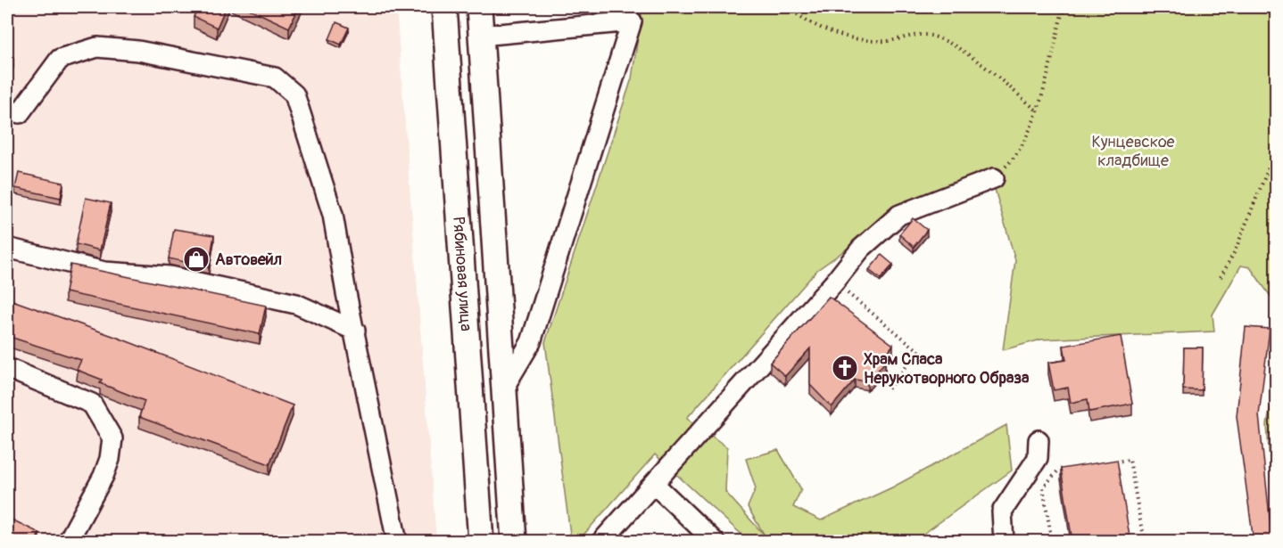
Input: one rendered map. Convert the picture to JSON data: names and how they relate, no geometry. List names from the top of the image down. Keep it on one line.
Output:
{"streets":{"main road":["Рябиновая улица"]},"parks":["Кунцевское кладбище"],"places":{"shop":["Автовейл"],"church":["Храм Спаса Нерукотворного Образа"]}}
